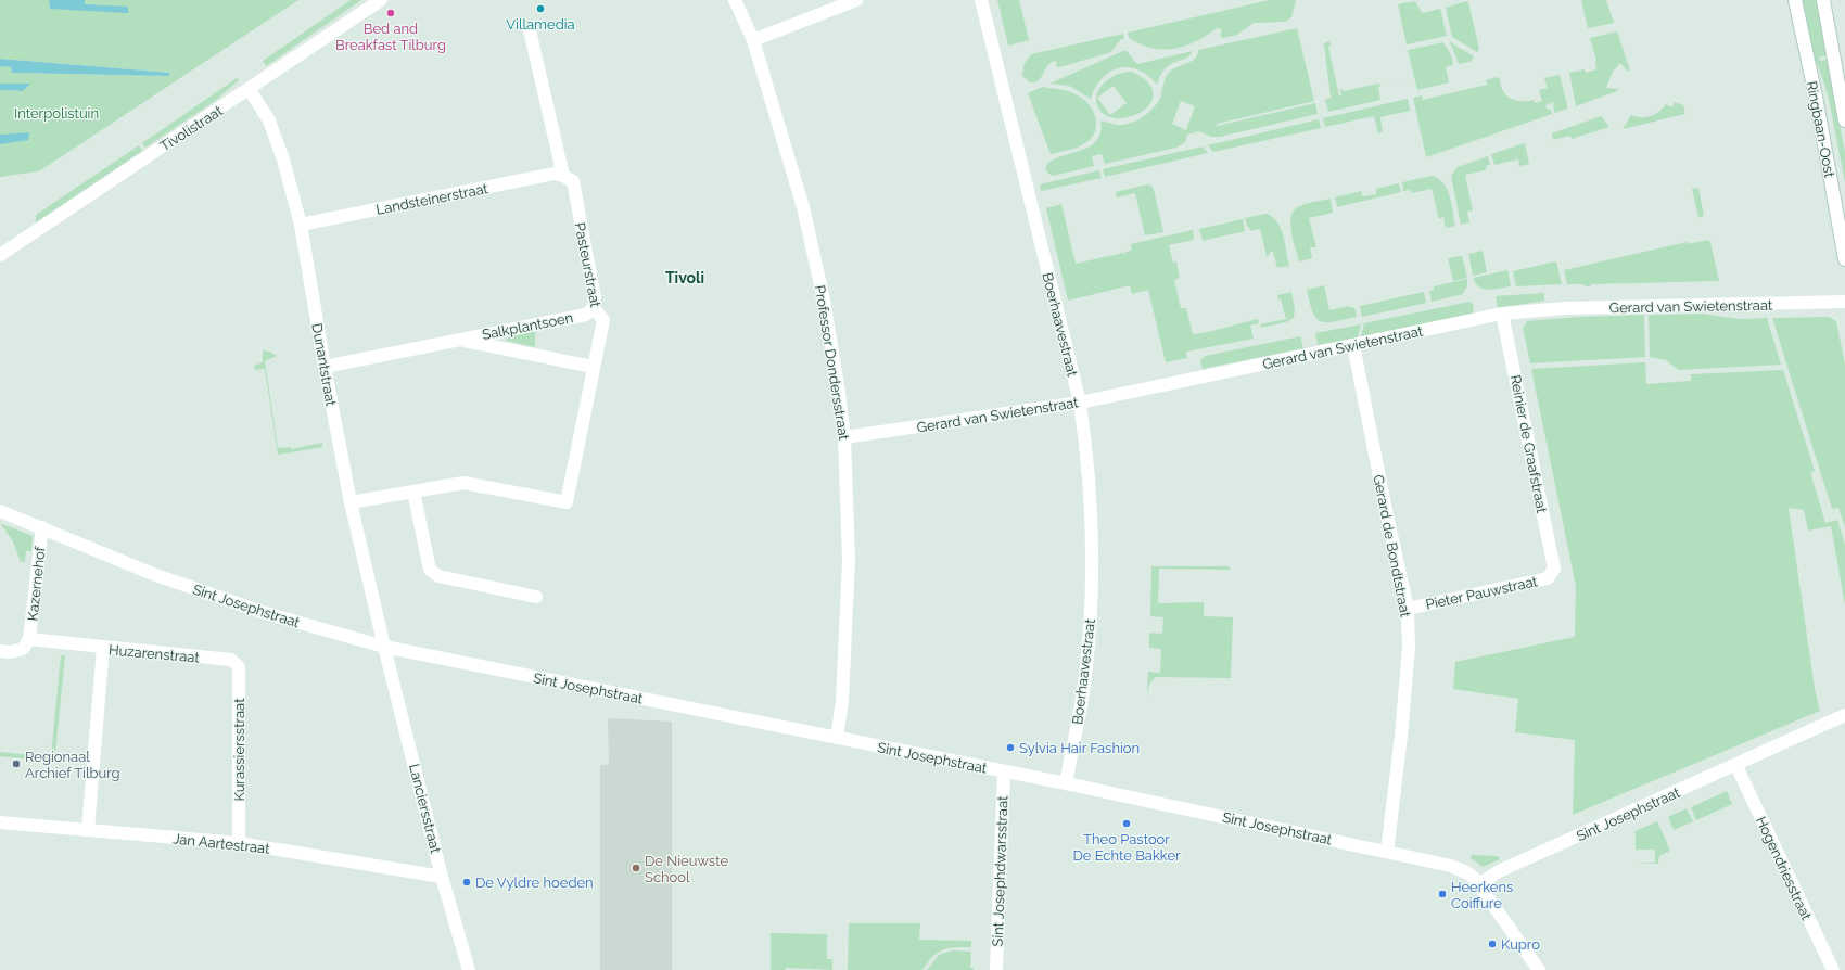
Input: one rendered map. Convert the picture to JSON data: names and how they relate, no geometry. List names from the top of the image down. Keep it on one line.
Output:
{"streets":{"street":["Tivolistraat","Ringbaan-Oost","Landsteinerstraat","Pasteurstraat","Gerard van Swietenstraat","Boerhaavestraat","Salkplantsoen","Professor Dondersstraat","Dunantstraat","Reinier de Graafstraat","Gerard de Bondtstraat","Kazernehof","Pieter Pauwstraat","Sint Josephstraat","Huzarenstraat","Kurassiersstraat","Lanciersstraat","Jan Aartestraat","Hogendriesstraat","Sint Josephdwarsstraat"]},"crossings":[["Tivolistraat","Dunantstraat"],["Landsteinerstraat","Pasteurstraat"],["Landsteinerstraat","Dunantstraat"],["Pasteurstraat","Salkplantsoen"],["Gerard van Swietenstraat","Boerhaavestraat"],["Gerard van Swietenstraat","Professor Dondersstraat"],["Gerard van Swietenstraat","Reinier de Graafstraat"],["Gerard van Swietenstraat","Gerard de Bondtstraat"],["Boerhaavestraat","Sint Josephstraat"],["Salkplantsoen","Dunantstraat"],["Professor Dondersstraat","Sint Josephstraat"],["Dunantstraat","Sint Josephstraat"],["Dunantstraat","Lanciersstraat"],["Reinier de Graafstraat","Pieter Pauwstraat"],["Gerard de Bondtstraat","Pieter Pauwstraat"],["Gerard de Bondtstraat","Sint Josephstraat"],["Kazernehof","Sint Josephstraat"],["Kazernehof","Huzarenstraat"],["Sint Josephstraat","Lanciersstraat"],["Sint Josephstraat","Hogendriesstraat"],["Sint Josephstraat","Sint Josephdwarsstraat"],["Huzarenstraat","Kurassiersstraat"],["Huzarenstraat","Jan Aartestraat"],["Kurassiersstraat","Jan Aartestraat"],["Lanciersstraat","Jan Aartestraat"]],"districts":["Tivoli"],"parks":["Interpolistuin"],"places":["Villamedia","Bed and Breakfast Tilburg","Sylvia Hair Fashion","Regionaal Archief Tilburg","Theo Pastoor De Echte Bakker","De Nieuwste School","De Vyldre hoeden","Heerkens Coiffure","Kupro"]}
